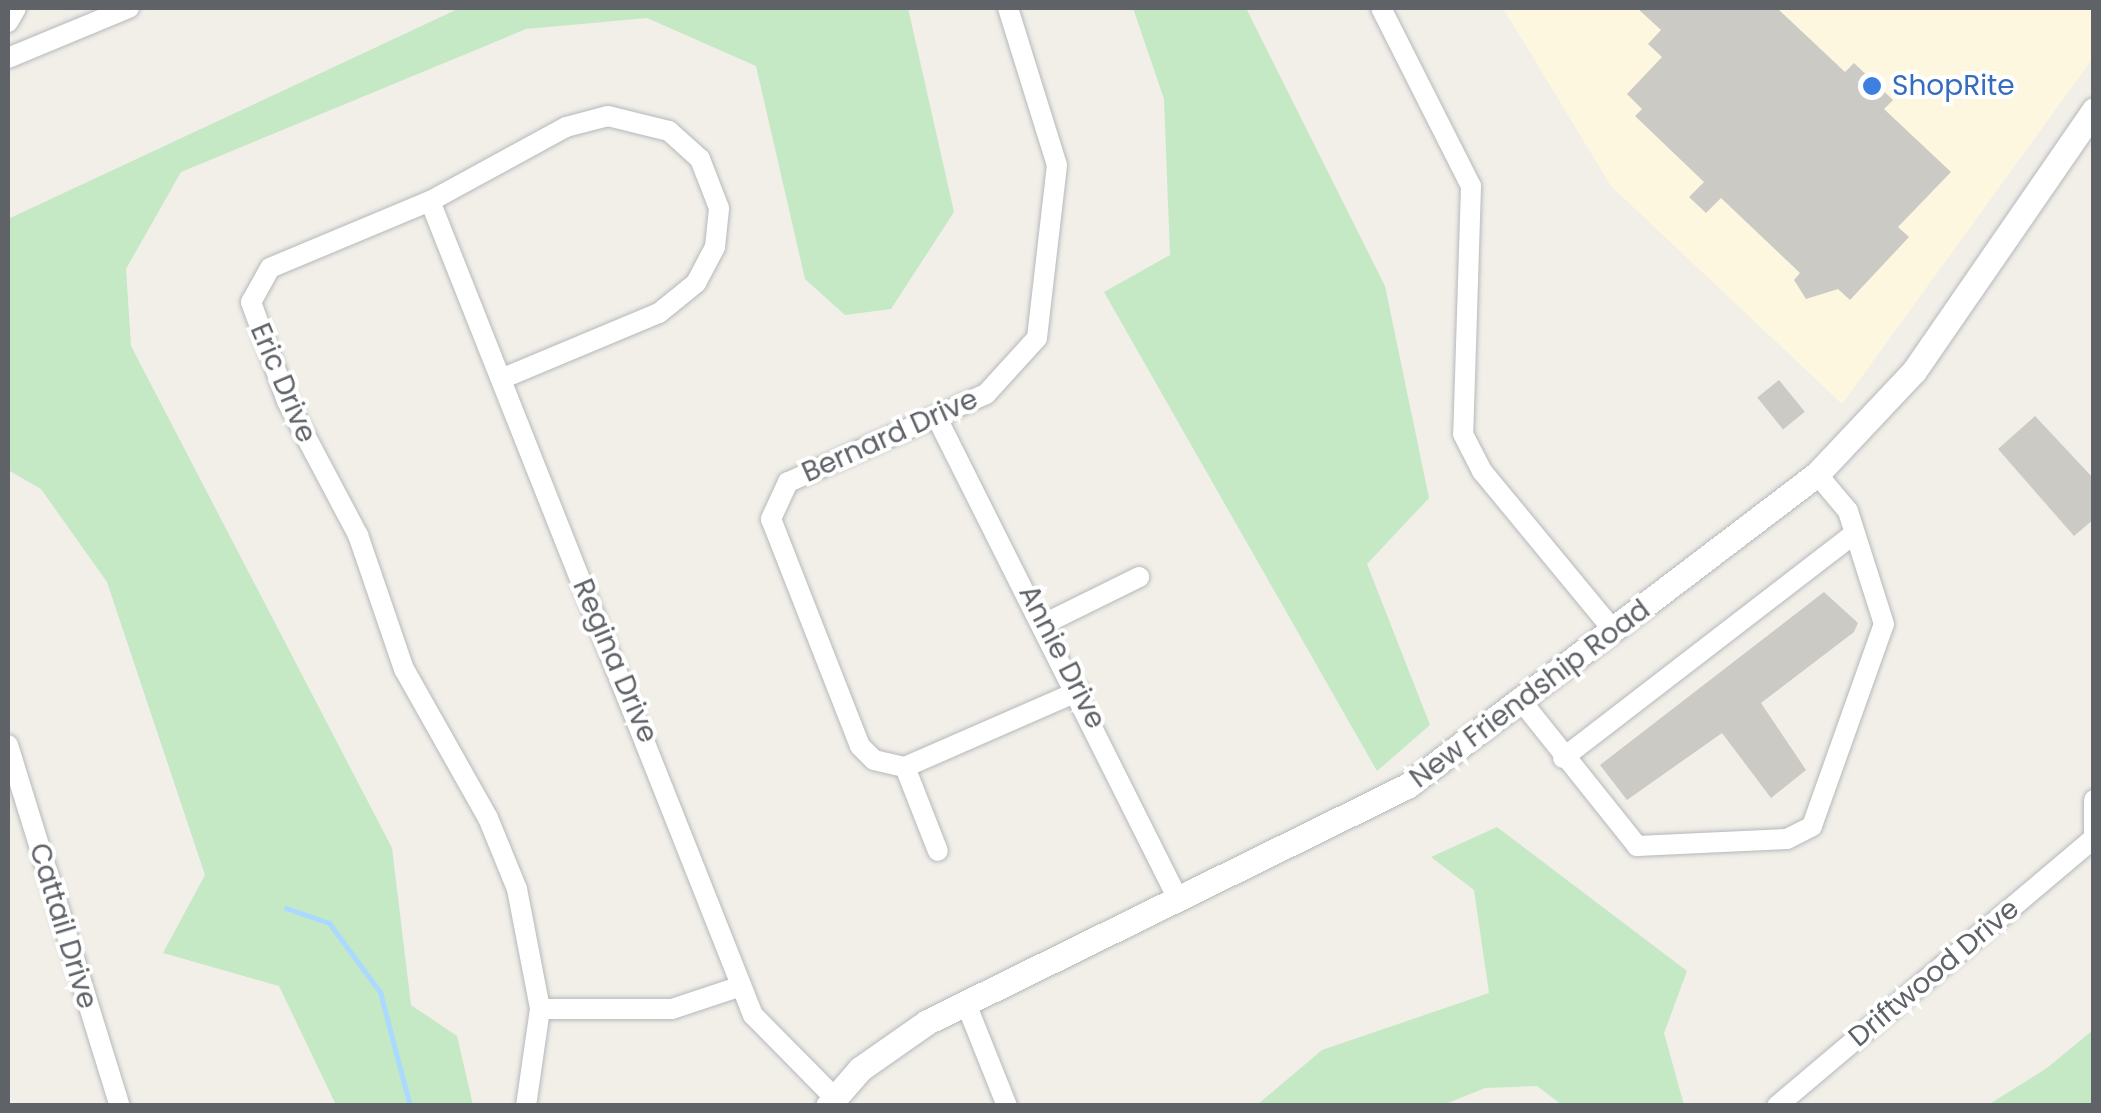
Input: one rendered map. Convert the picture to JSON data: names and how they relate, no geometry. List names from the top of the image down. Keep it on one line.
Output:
{"streets":{"street":["Eric Drive","Bernard Drive","Annie Drive","Regina Drive","New Friendship Road","Cattail Drive","Driftwood Drive"]},"crossings":[["Eric Drive","Regina Drive"],["Bernard Drive","Annie Drive"],["Annie Drive","New Friendship Road"],["Regina Drive","New Friendship Road"]],"places":["ShopRite"]}
